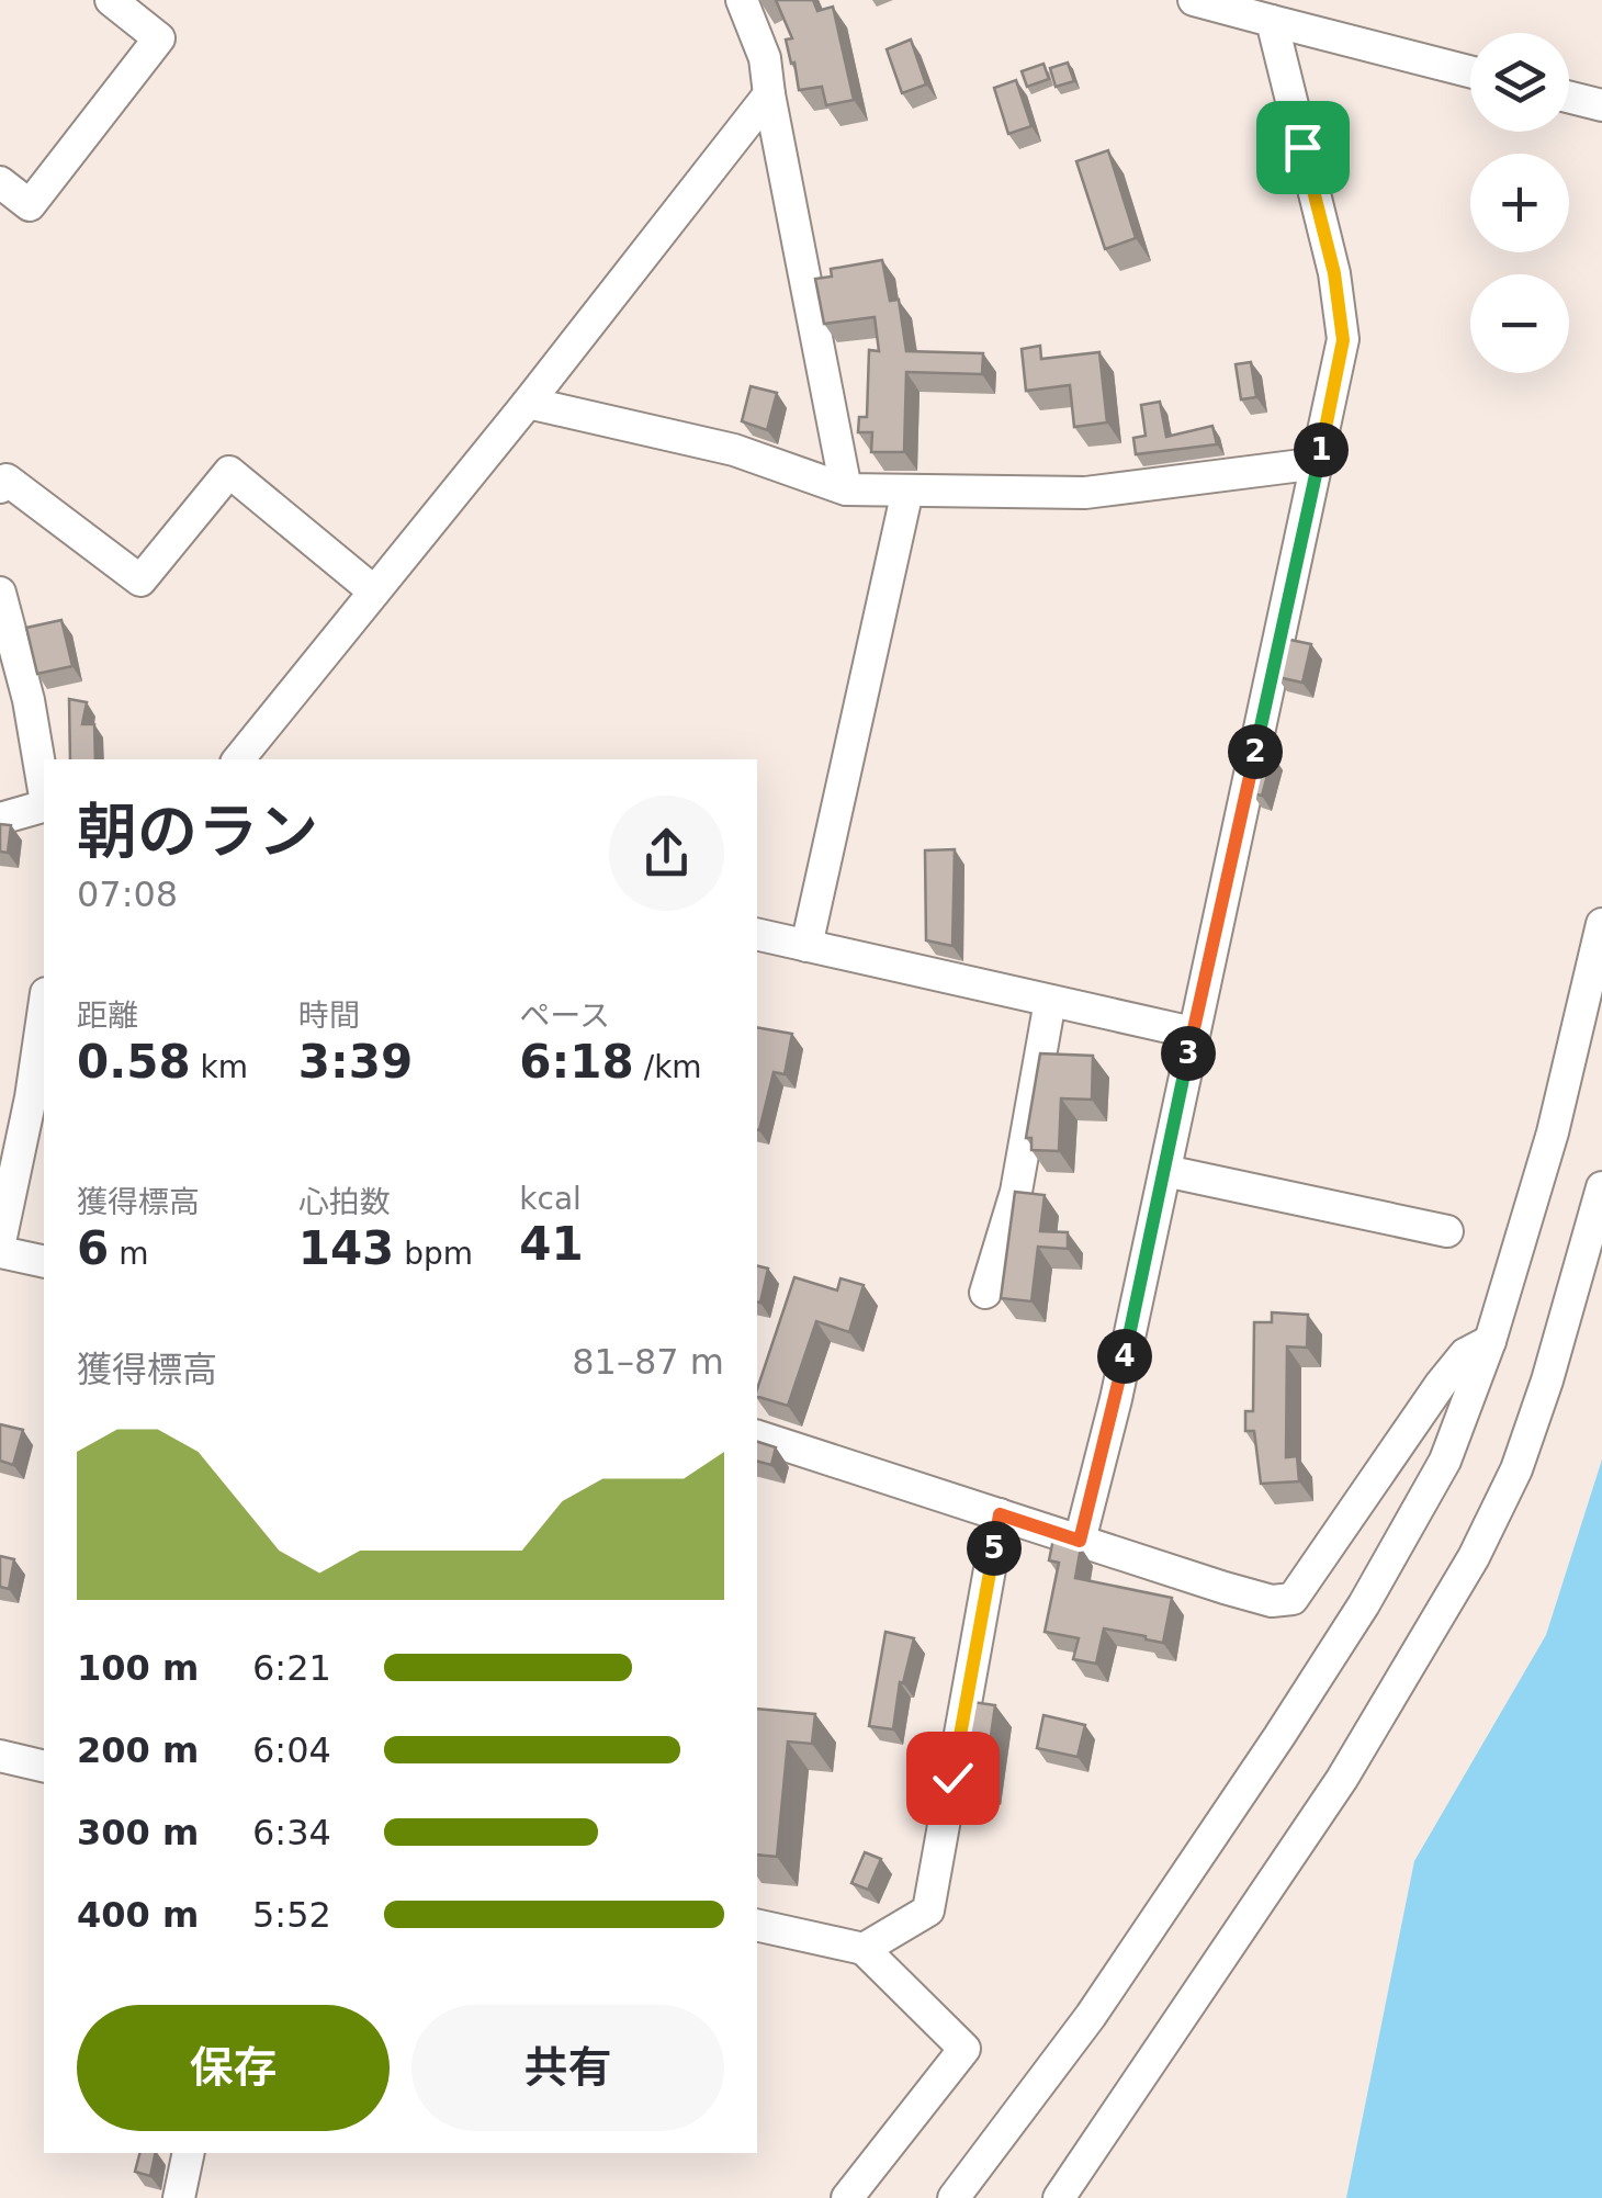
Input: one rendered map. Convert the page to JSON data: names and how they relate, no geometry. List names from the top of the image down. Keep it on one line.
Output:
{"page":{"map_buttons":["+","−"],"pins":["1","2","3","4","5"],"heading":["朝のラン","07:08"],"stats":[["距離","0.58 km"],["時間","3:39"],["ペース","6:18 /km"],["獲得標高","6 m"],["心拍数","143 bpm"],["kcal","41"]],"chart":["獲得標高","81–87 m"],"list":[{"name":"100 m","note":"6:21"},{"name":"200 m","note":"6:04"},{"name":"300 m","note":"6:34"},{"name":"400 m","note":"5:52"}],"buttons":["保存","共有"]}}
